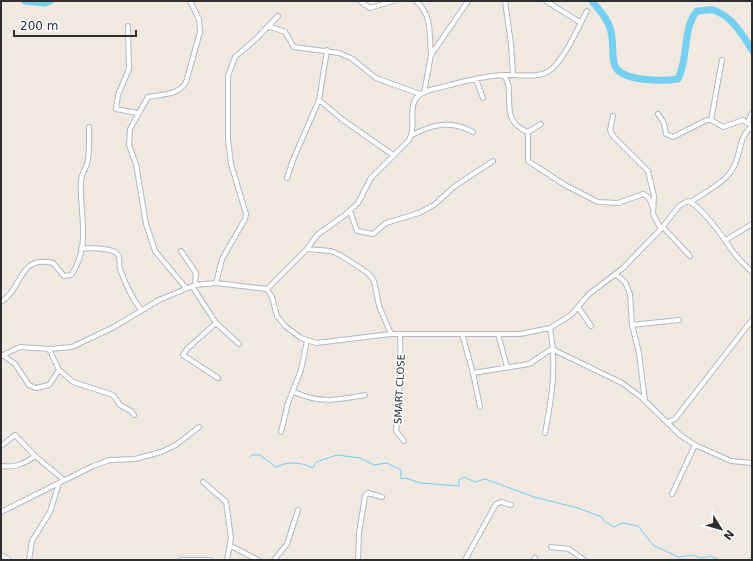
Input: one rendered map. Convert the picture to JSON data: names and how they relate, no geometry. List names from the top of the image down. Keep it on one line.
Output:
{"streets":{"street":["SMART CLOSE"]},"scale_bar":"200 m","north":"bottom right"}
